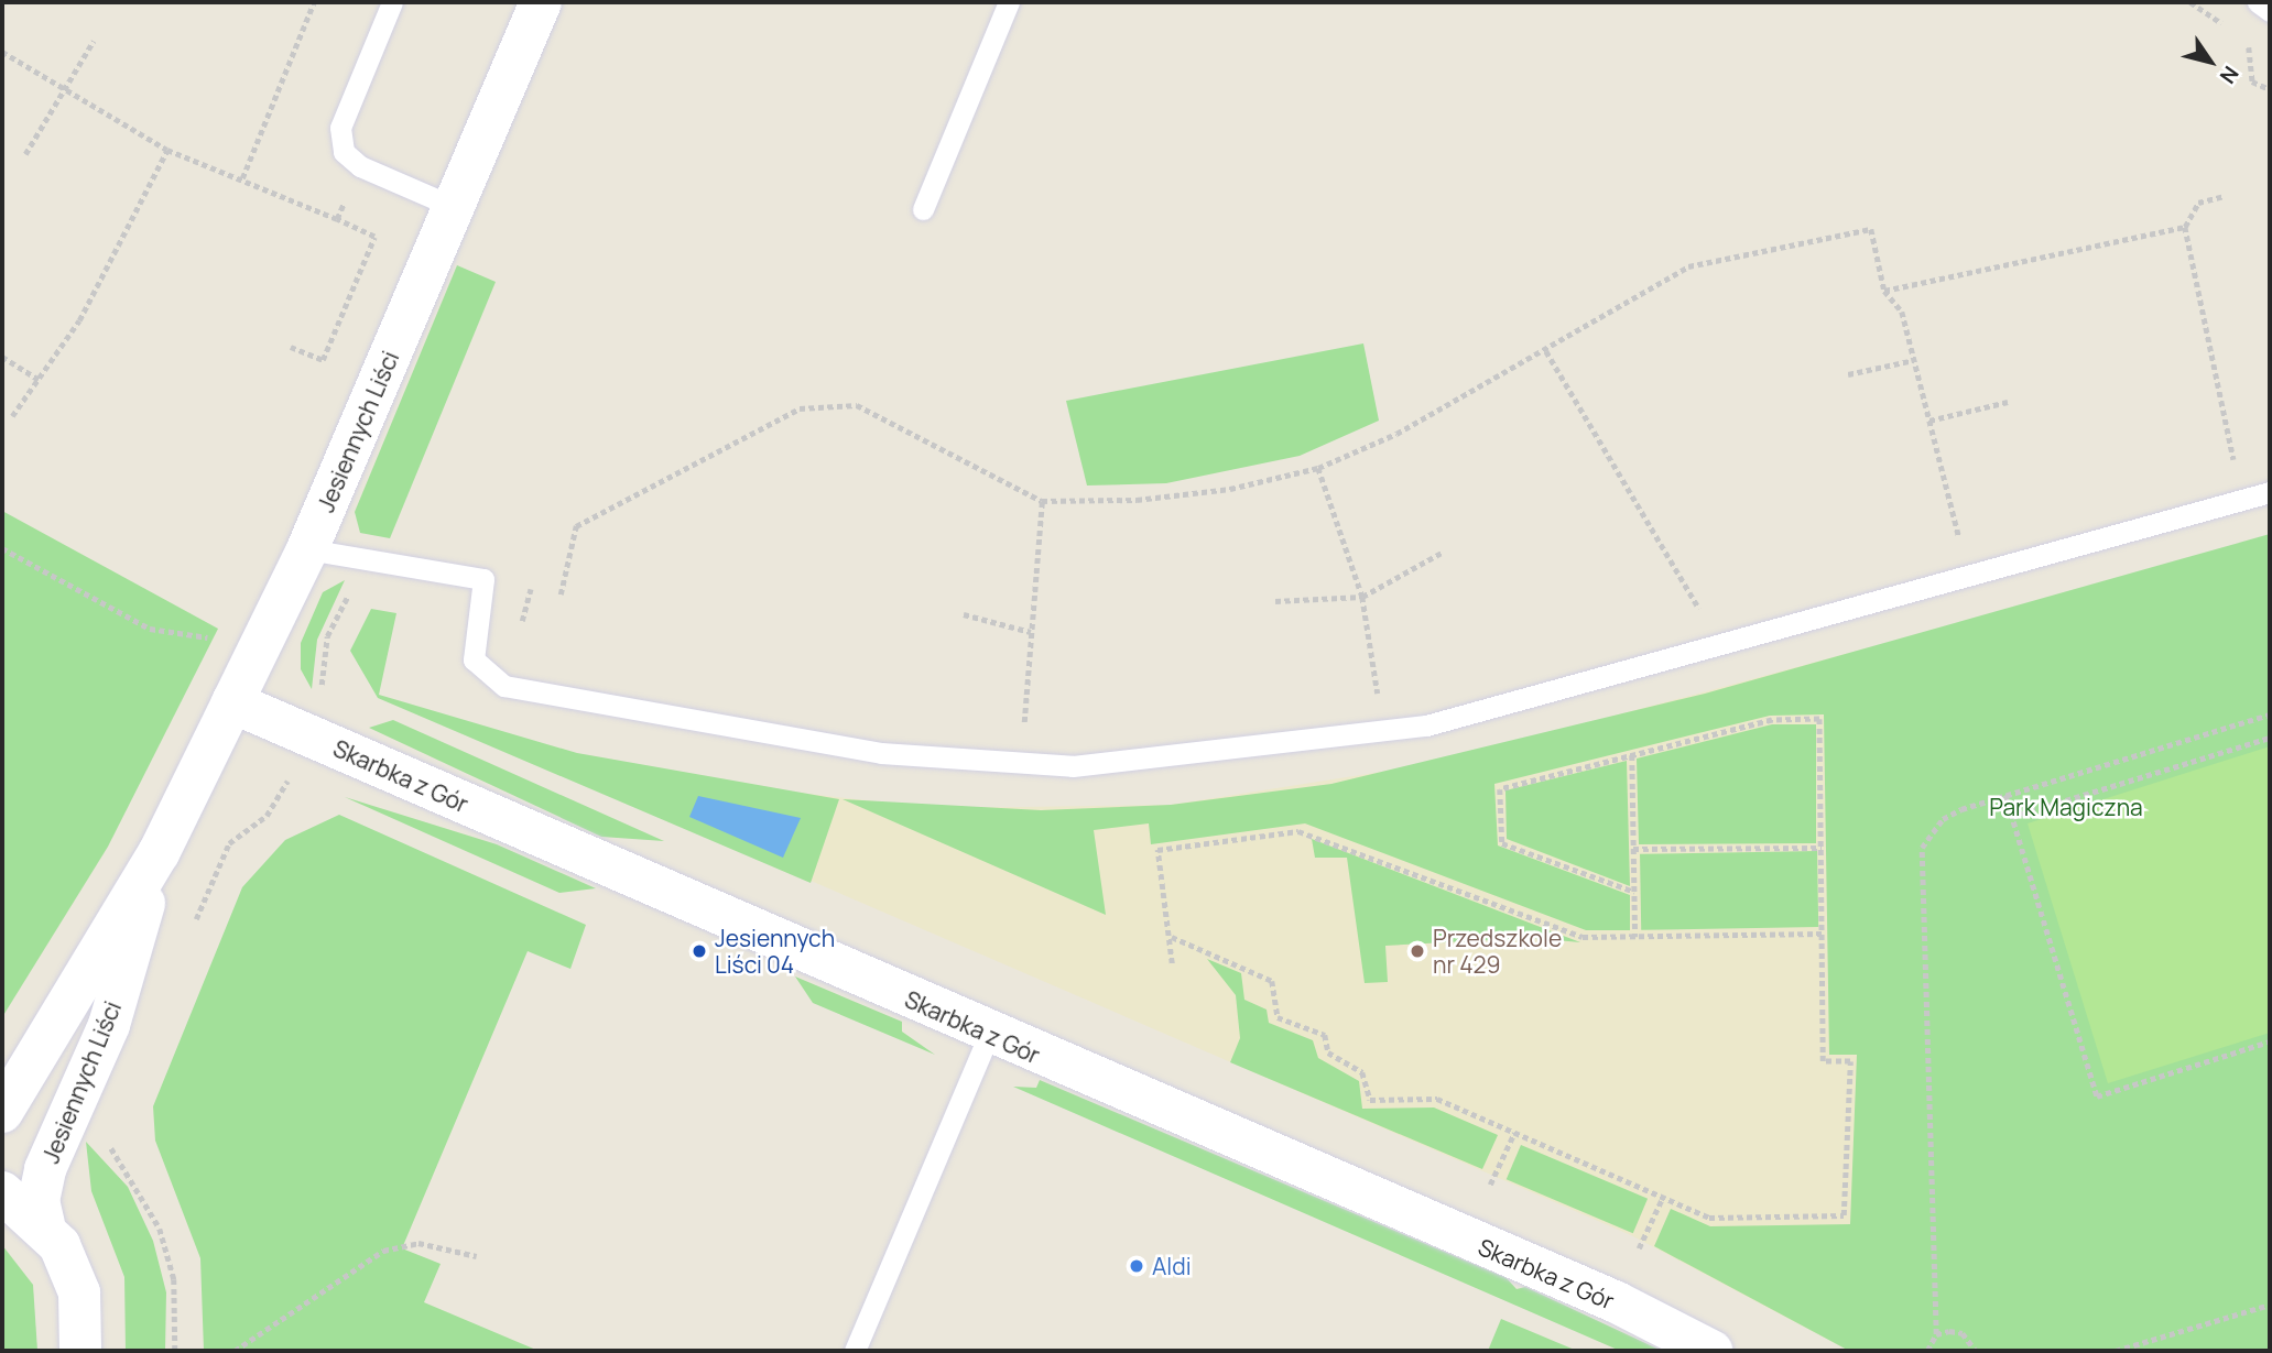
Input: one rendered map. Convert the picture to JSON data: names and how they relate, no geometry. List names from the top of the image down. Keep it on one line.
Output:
{"streets":{"street":["Jesiennych Liści","Skarbka z Gór"]},"crossings":[["Jesiennych Liści","Skarbka z Gór"]],"parks":["Park Magiczna"],"places":["Jesiennych Liści 04","Przedszkole nr 429","Aldi"],"north":"bottom right"}
